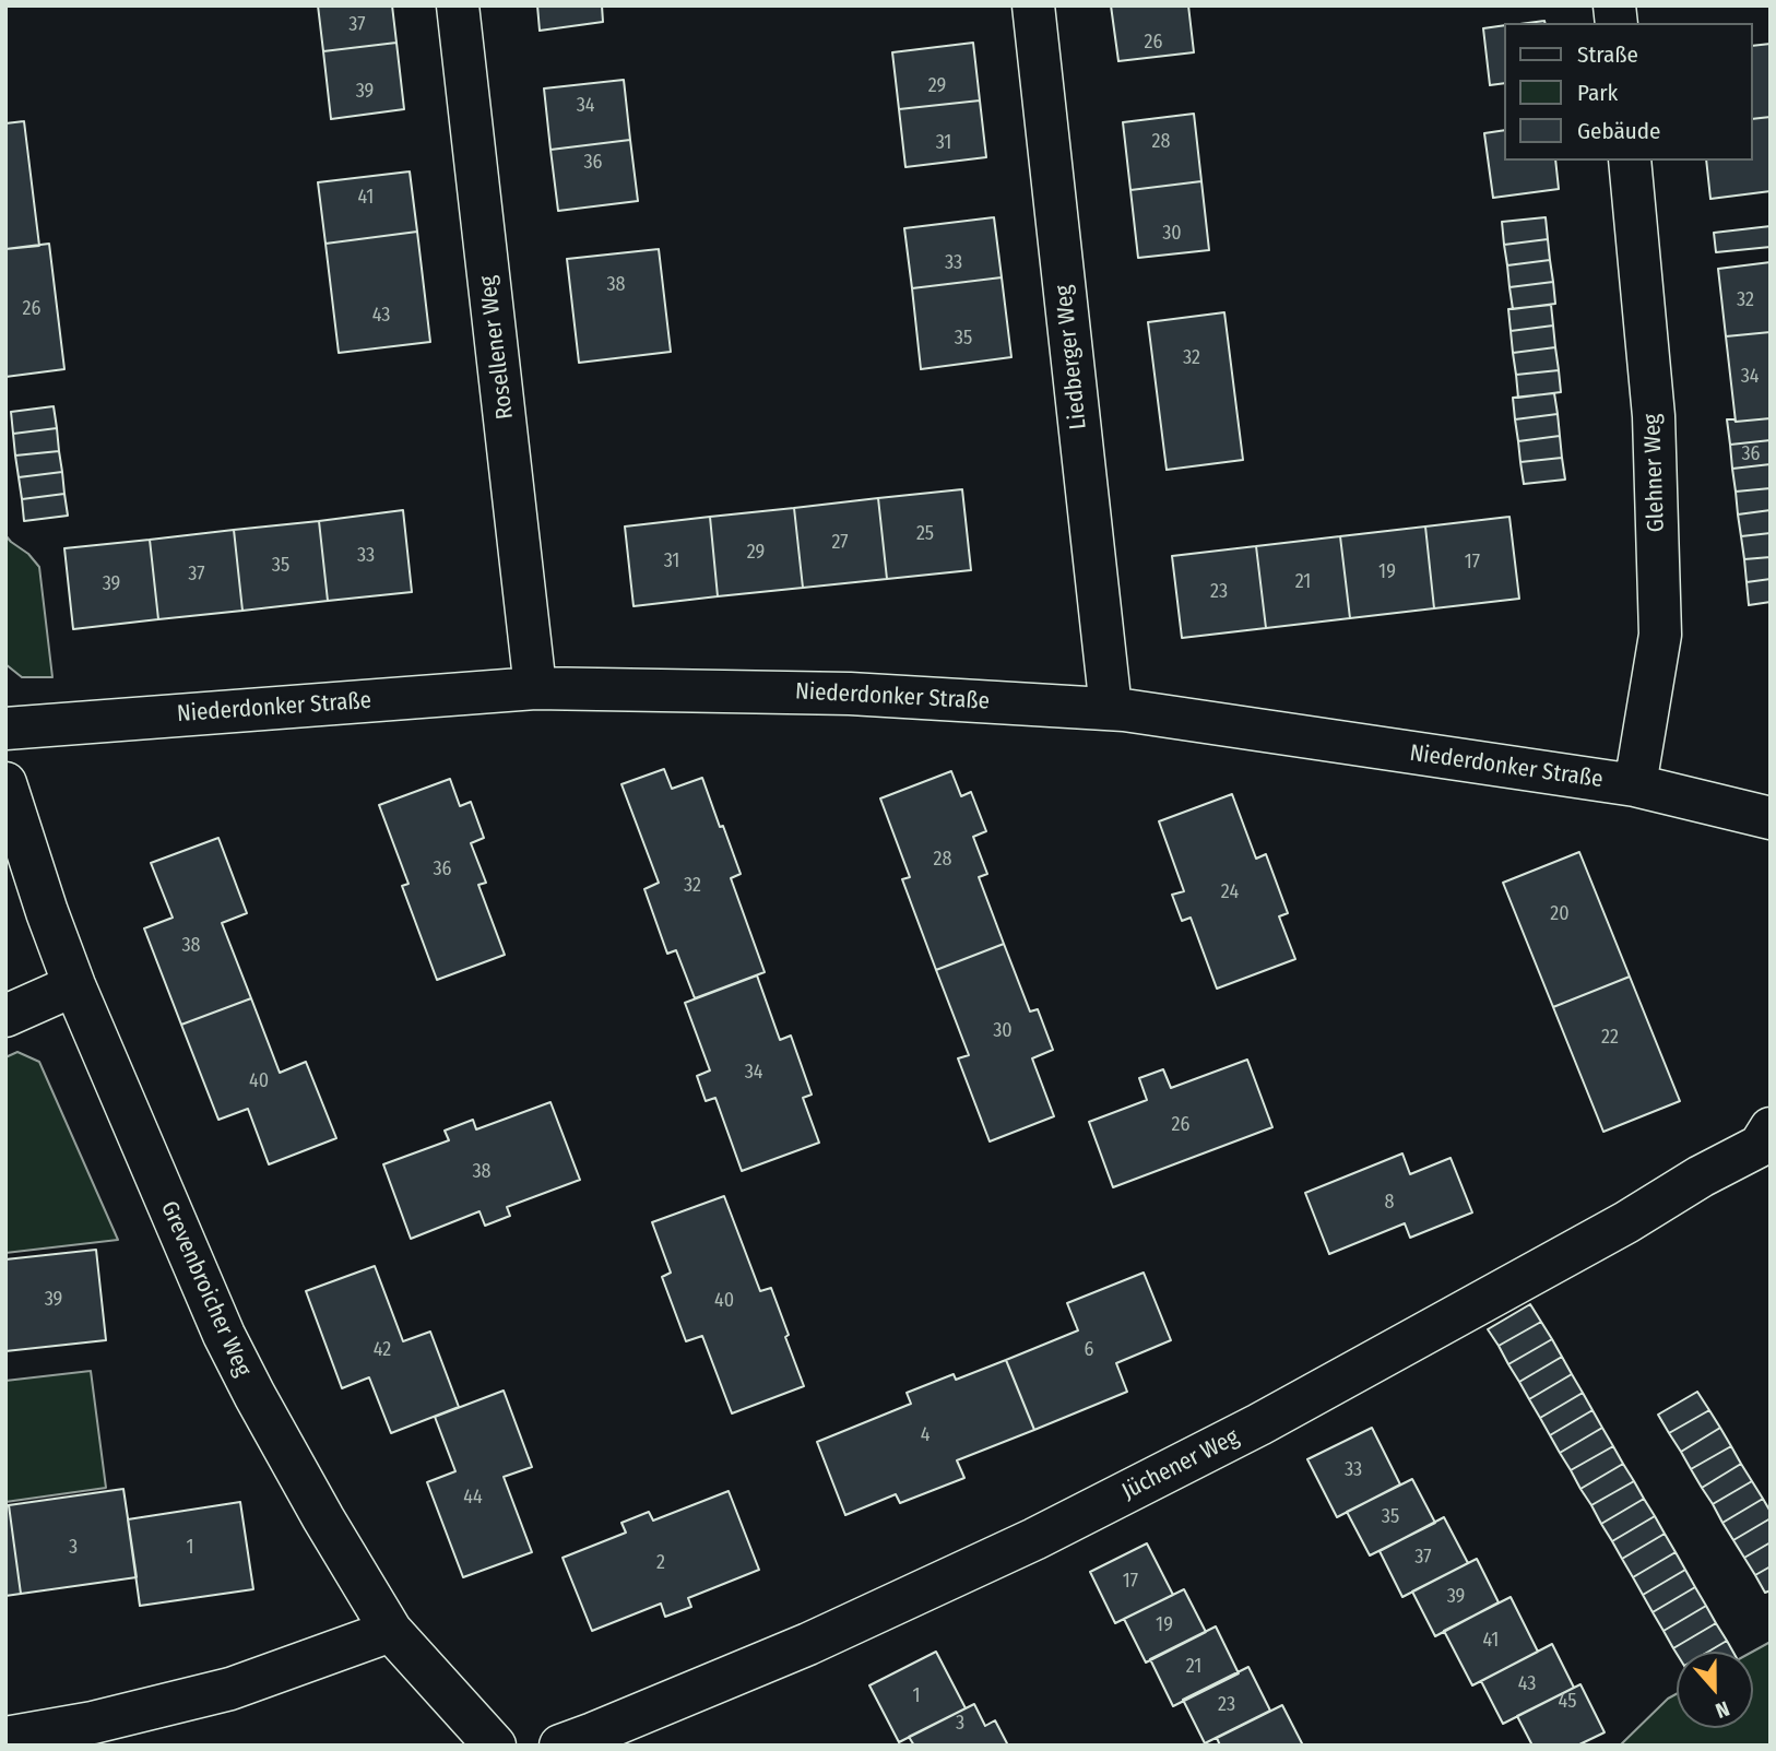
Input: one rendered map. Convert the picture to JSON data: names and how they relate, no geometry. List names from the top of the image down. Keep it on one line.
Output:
{"streets":{"street":["Rosellener Weg","Liedberger Weg","Glehner Weg","Niederdonker Straße","Grevenbroicher Weg","Jüchener Weg"]},"crossings":[["Rosellener Weg","Niederdonker Straße"],["Liedberger Weg","Niederdonker Straße"],["Glehner Weg","Niederdonker Straße"]],"house_numbers":["37","26","29","39","34","28","31","36","41","30","33","38","32","26","43","35","32","34","36","25","27","29","33","31","17","35","19","37","21","39","23","28","36","32","24","20","38","30","22","34","40","26","38","8","39","40","42","6","4","33","44","35","3","1","37","2","17","39","19","41","21","43","1","45","23","3"],"legend":["Straße","Park","Gebäude"],"north":"bottom"}
